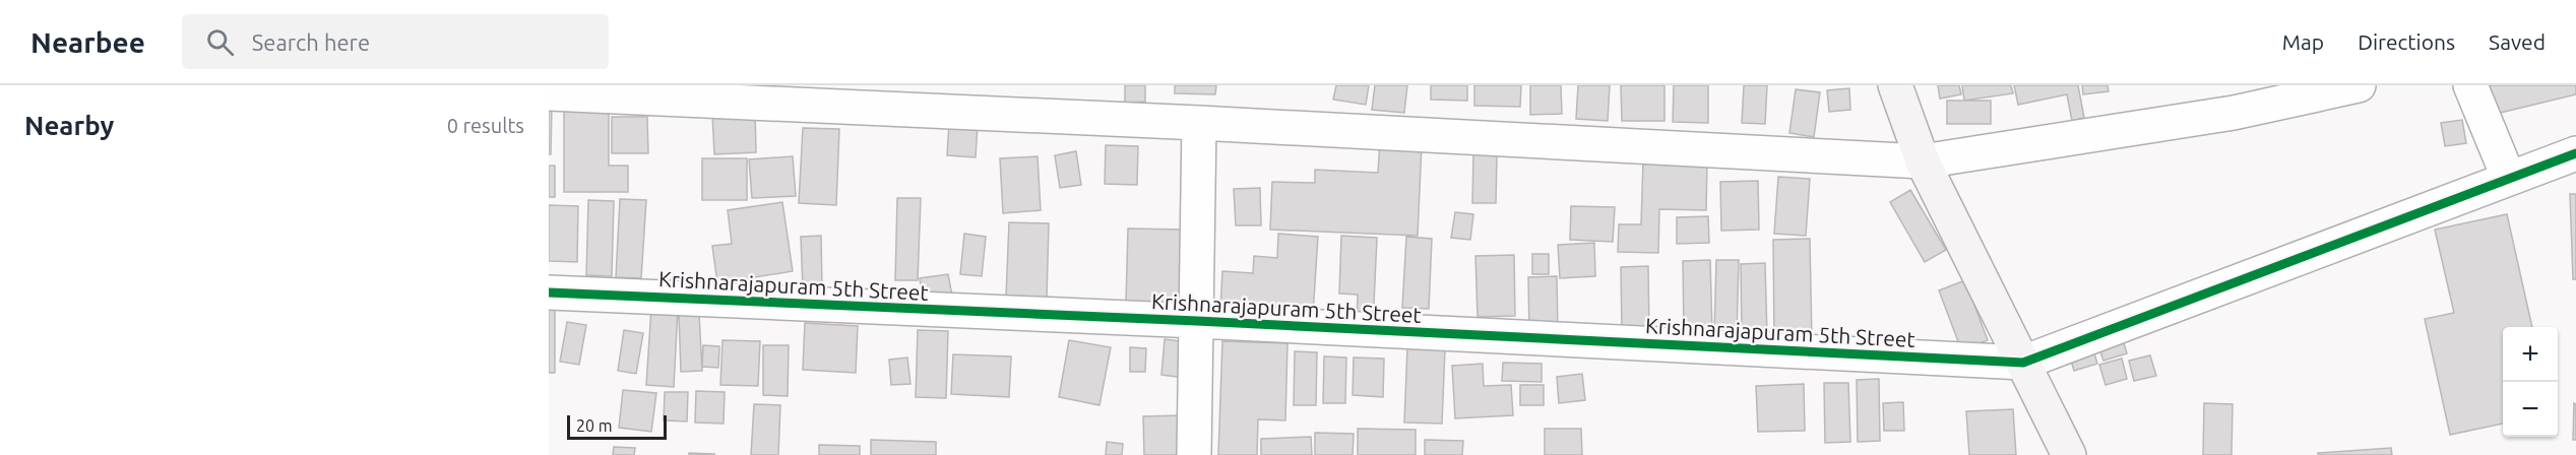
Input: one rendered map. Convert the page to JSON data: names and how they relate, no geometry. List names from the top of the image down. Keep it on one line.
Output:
{"streets":{"street":["Krishnarajapuram 5th Street"]},"scale_bar":"20 m","page":{"header":"Nearbee","search":"Search here","nav":["Map","Directions","Saved"],"heading":["Nearby","0 results"],"map_buttons":["+","−"],"scale":"20 m"}}
